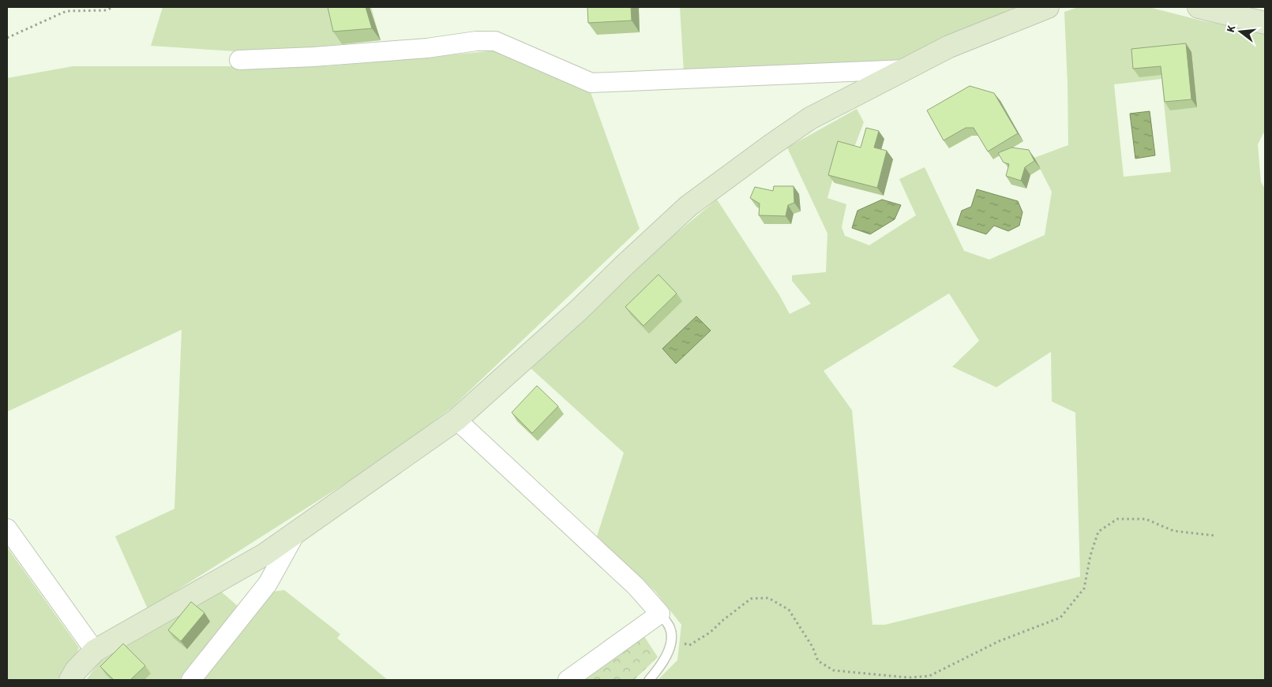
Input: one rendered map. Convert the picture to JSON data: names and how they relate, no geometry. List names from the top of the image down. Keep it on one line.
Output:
{"north":"left"}
